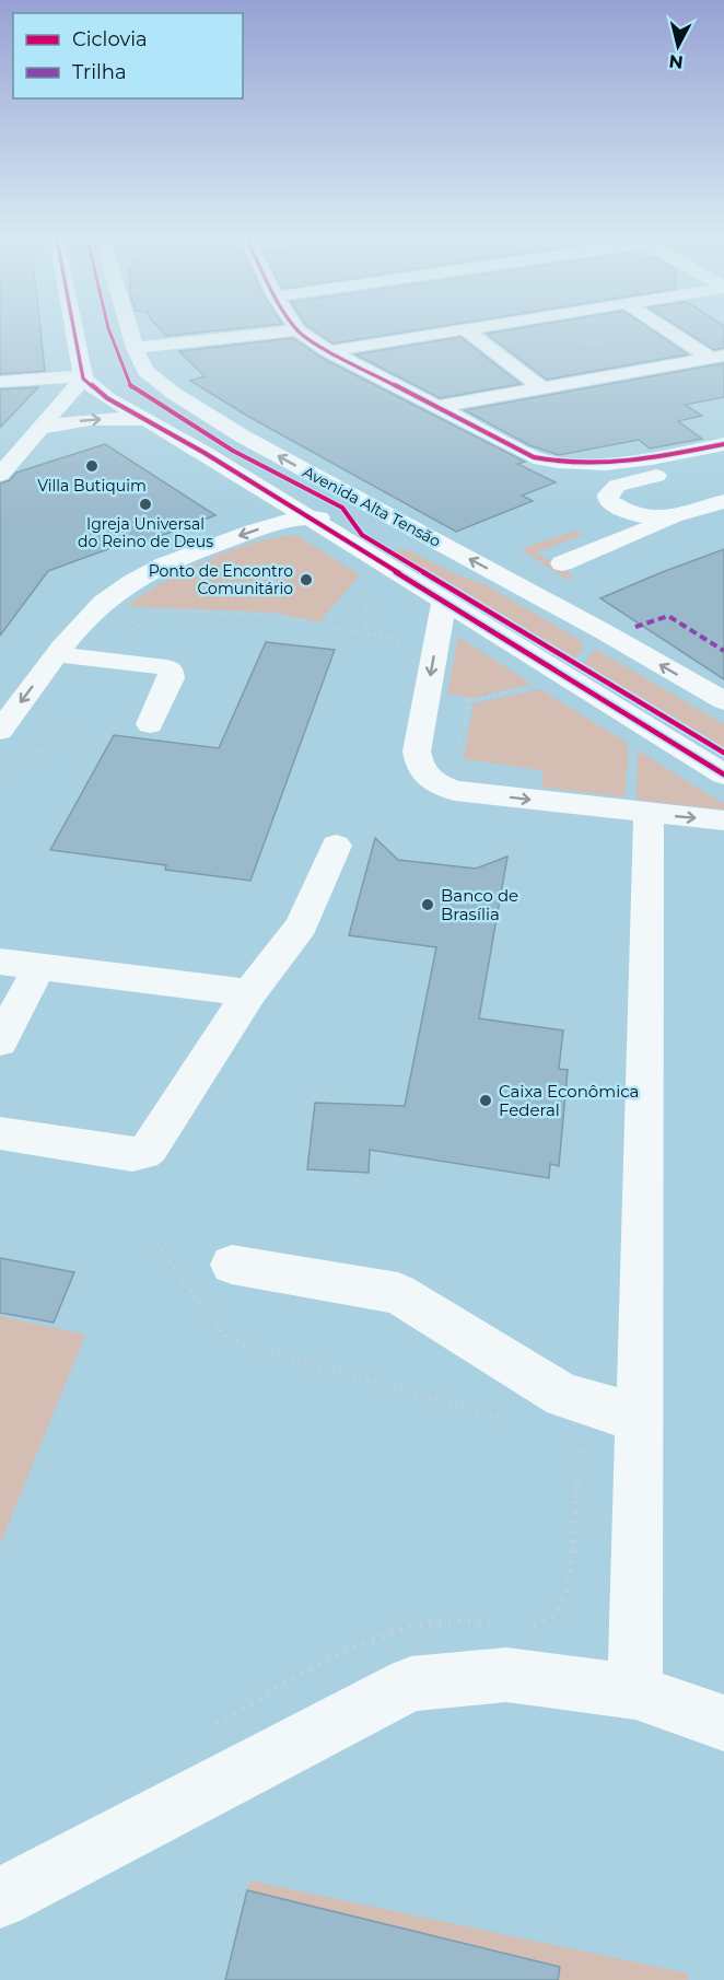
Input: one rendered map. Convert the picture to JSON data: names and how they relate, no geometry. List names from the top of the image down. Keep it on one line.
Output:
{"streets":{"street":["Avenida Alta Tensão"]},"places":["Villa Butiquim","Igreja Universal do Reino de Deus","Ponto de Encontro Comunitário","Banco de Brasília","Caixa Econômica Federal"],"legend":["Ciclovia","Trilha"],"north":"bottom"}
